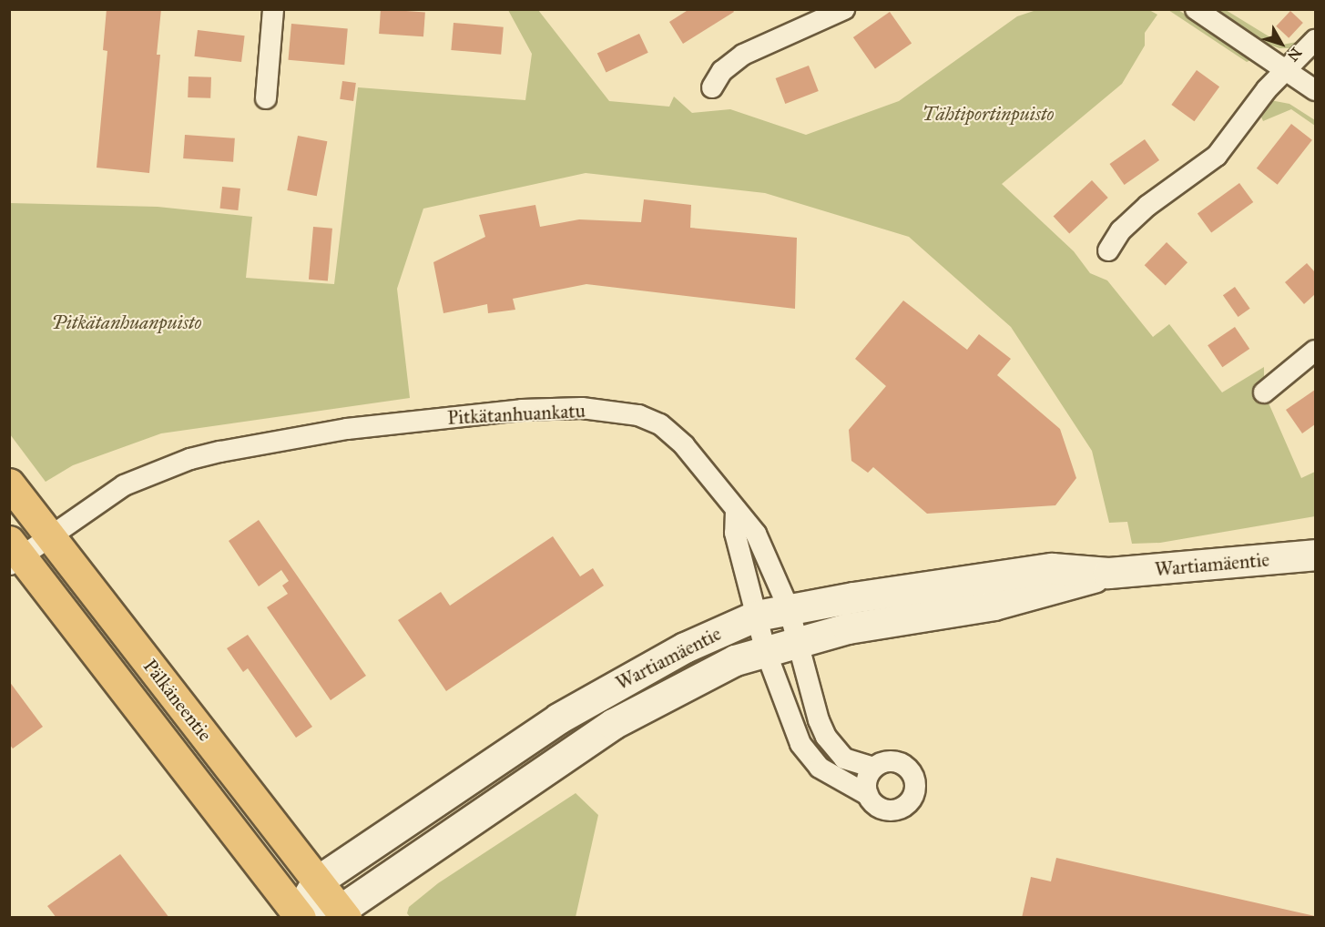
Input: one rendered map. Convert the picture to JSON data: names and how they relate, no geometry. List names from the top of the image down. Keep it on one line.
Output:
{"streets":{"main road":["Wartiamäentie","Pälkäneentie"],"street":["Pitkätanhuankatu"]},"crossings":[["Pitkätanhuankatu","Wartiamäentie"],["Pitkätanhuankatu","Pälkäneentie"],["Wartiamäentie","Pälkäneentie"]],"parks":["Tähtiportinpuisto","Pitkätanhuanpuisto"],"north":"bottom right"}
